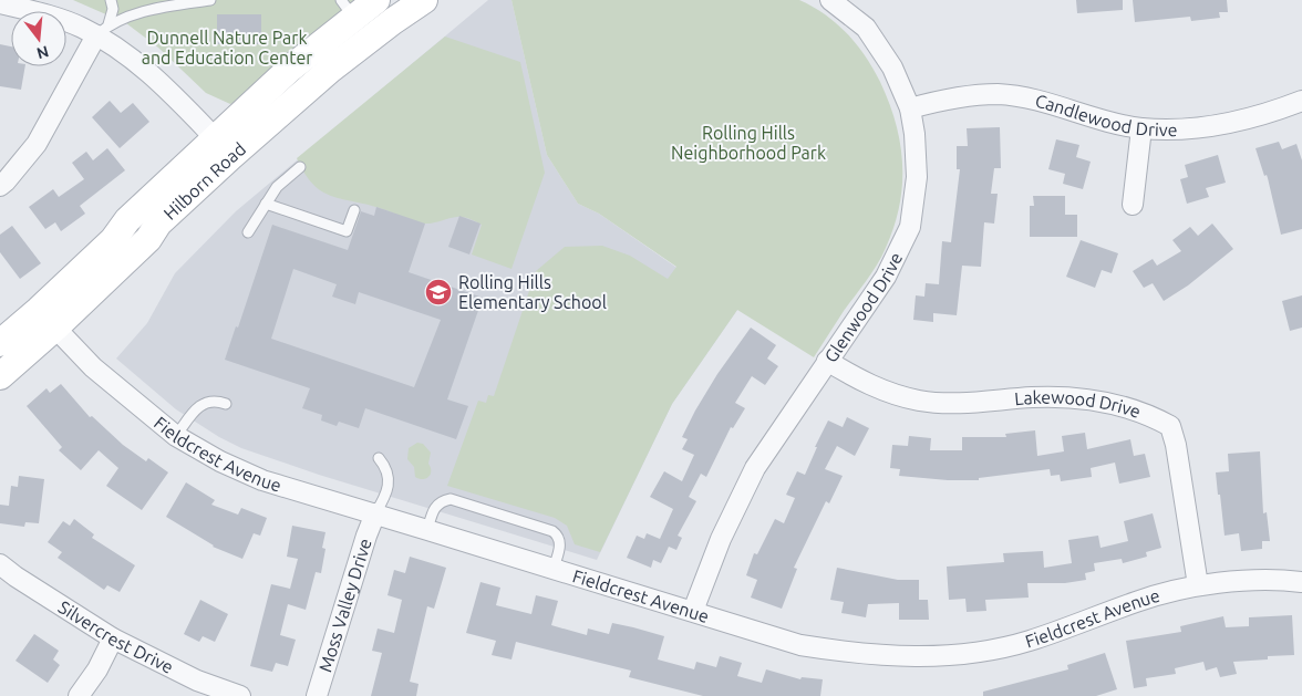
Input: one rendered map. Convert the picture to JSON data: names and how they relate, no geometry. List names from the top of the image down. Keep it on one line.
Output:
{"streets":{"street":["Candlewood Drive","Hilborn Road","Glenwood Drive","Lakewood Drive","Fieldcrest Avenue","Moss Valley Drive","Silvercrest Drive"]},"crossings":[["Candlewood Drive","Glenwood Drive"],["Hilborn Road","Fieldcrest Avenue"],["Glenwood Drive","Lakewood Drive"],["Glenwood Drive","Fieldcrest Avenue"],["Lakewood Drive","Fieldcrest Avenue"],["Fieldcrest Avenue","Moss Valley Drive"]],"parks":["Dunnell Nature Park and Education Center","Rolling Hills Neighborhood Park"],"places":{"school or university":["Rolling Hills Elementary School"]},"north":"bottom"}
